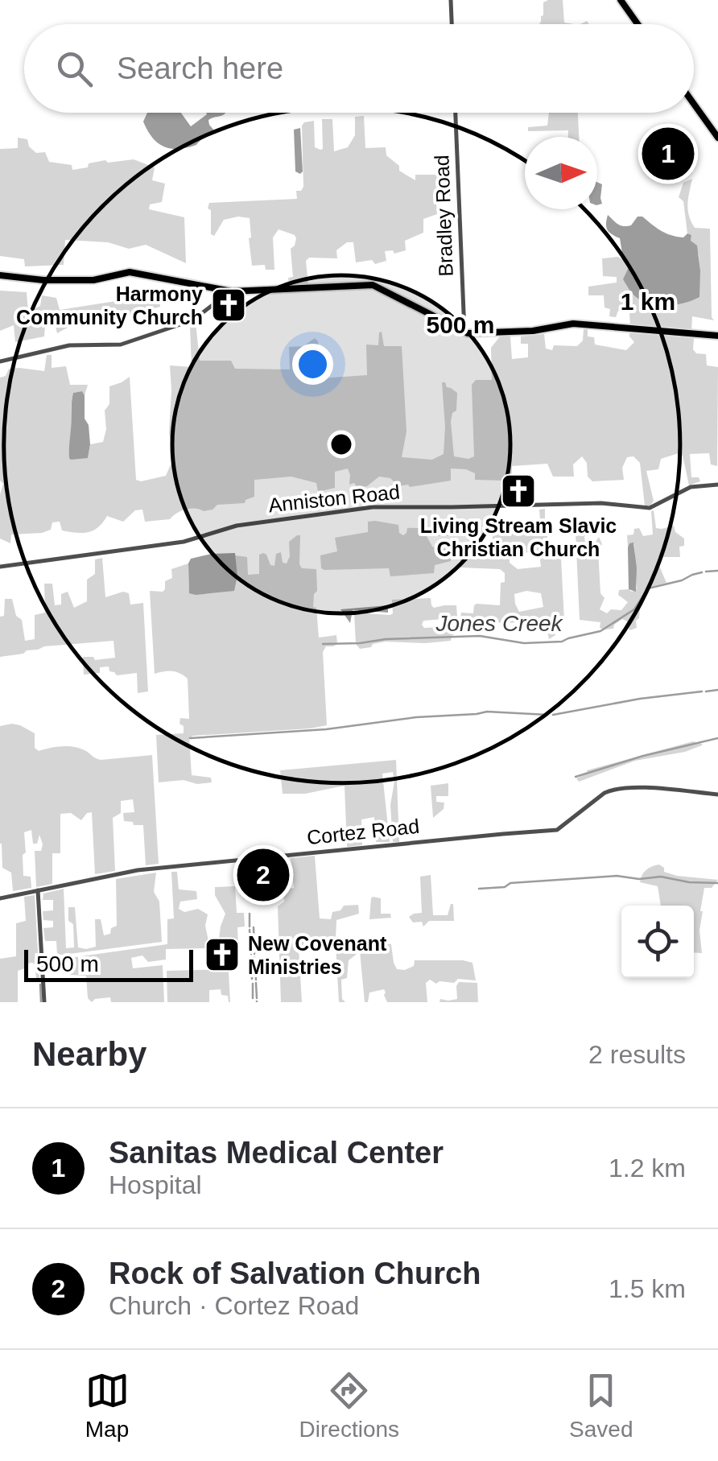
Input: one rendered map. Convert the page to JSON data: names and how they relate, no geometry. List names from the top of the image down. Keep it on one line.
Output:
{"streets":{"street":["Bradley Road","Anniston Road","Cortez Road"]},"water":["Jones Creek"],"places":{"church":["Harmony Community Church","Living Stream Slavic Christian Church","New Covenant Ministries"]},"scale_bar":"500 m","north":"right","page":{"search":"Search here","pins":["1","2"],"scale":"500 m","heading":["Nearby","2 results"],"list":[{"mark":"1","name":"Sanitas Medical Center","note":"Hospital","value":"1.2 km"},{"mark":"2","name":"Rock of Salvation Church","note":"Church · Cortez Road","value":"1.5 km"}],"nav":["Map","Directions","Saved"]},"rings":["1 km","500 m"]}
